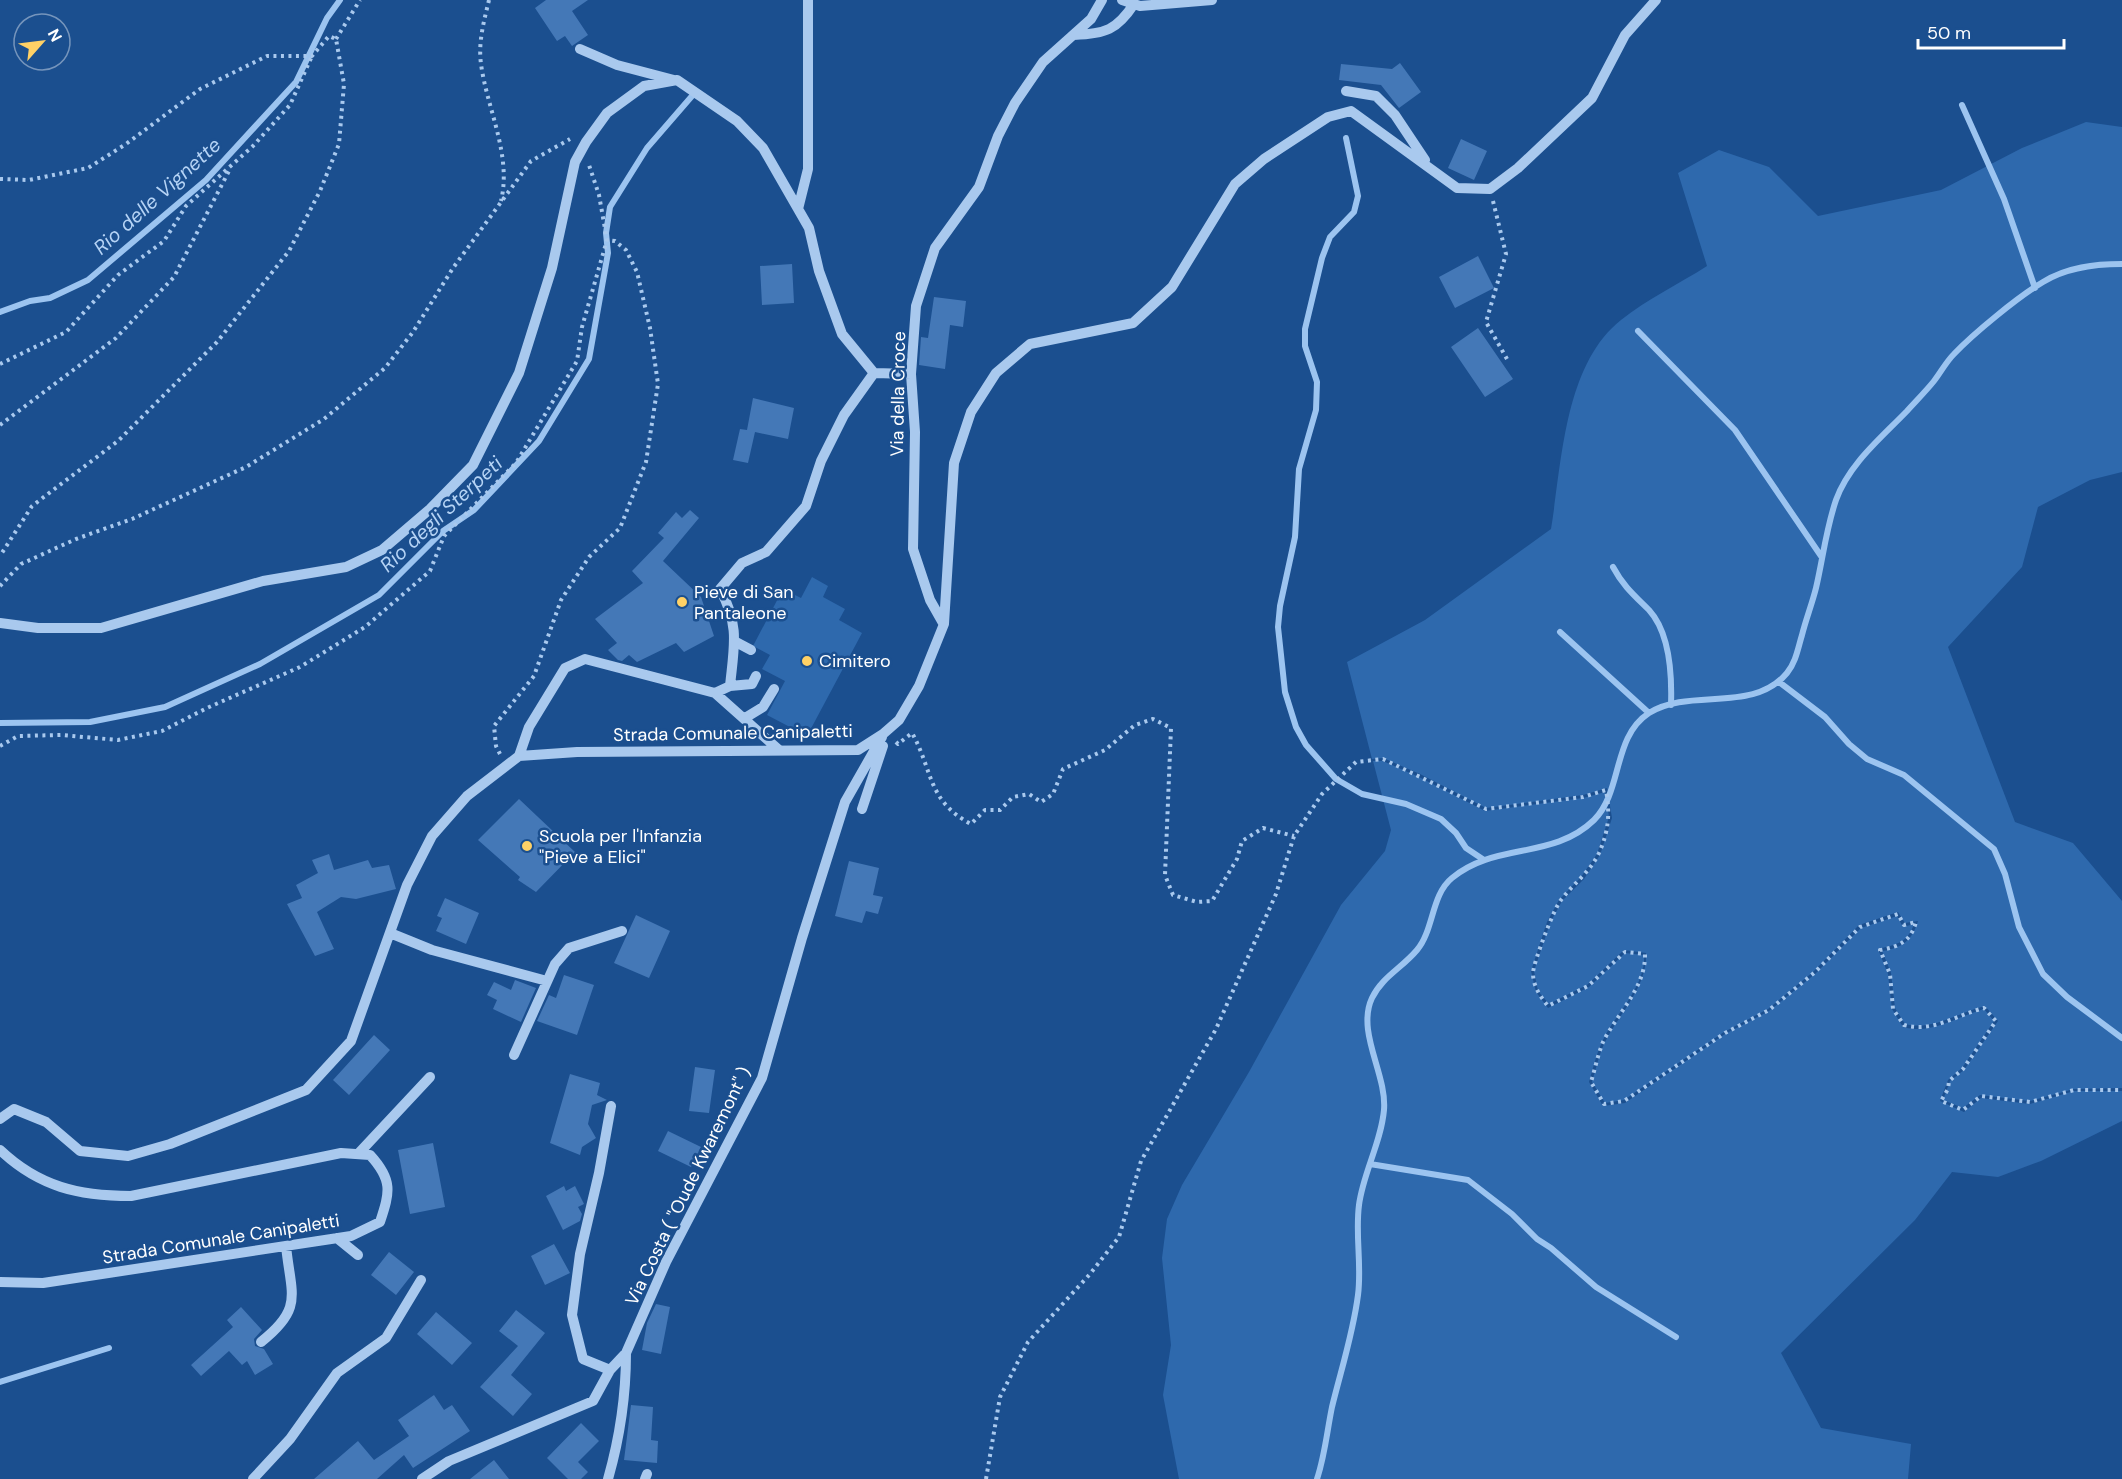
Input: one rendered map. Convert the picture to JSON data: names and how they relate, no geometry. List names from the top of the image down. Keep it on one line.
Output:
{"streets":{"street":["Via della Croce","Strada Comunale Canipaletti","Via Costa ( \"Oude Kwaremont\" )"]},"crossings":[["Via della Croce","Strada Comunale Canipaletti"],["Strada Comunale Canipaletti","Via Costa ( \"Oude Kwaremont\" )"]],"water":["Rio delle Vignette","Rio degli Sterpeti"],"places":["Pieve di San Pantaleone","Cimitero","Scuola per l'Infanzia \"Pieve a Elici\""],"scale_bar":"50 m","north":"top right"}
